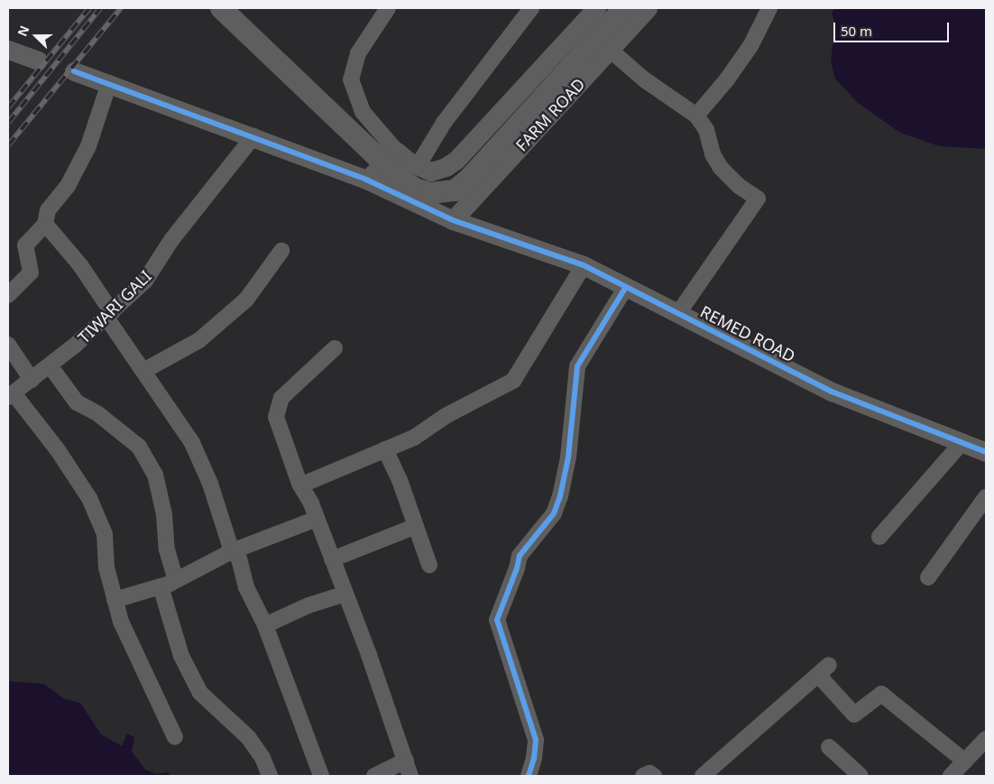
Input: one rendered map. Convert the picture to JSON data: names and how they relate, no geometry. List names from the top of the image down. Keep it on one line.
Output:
{"streets":{"street":["FARM ROAD","TIWARI GALI","REMED ROAD"]},"crossings":[["FARM ROAD","REMED ROAD"],["TIWARI GALI","REMED ROAD"]],"scale_bar":"50 m","north":"left"}
